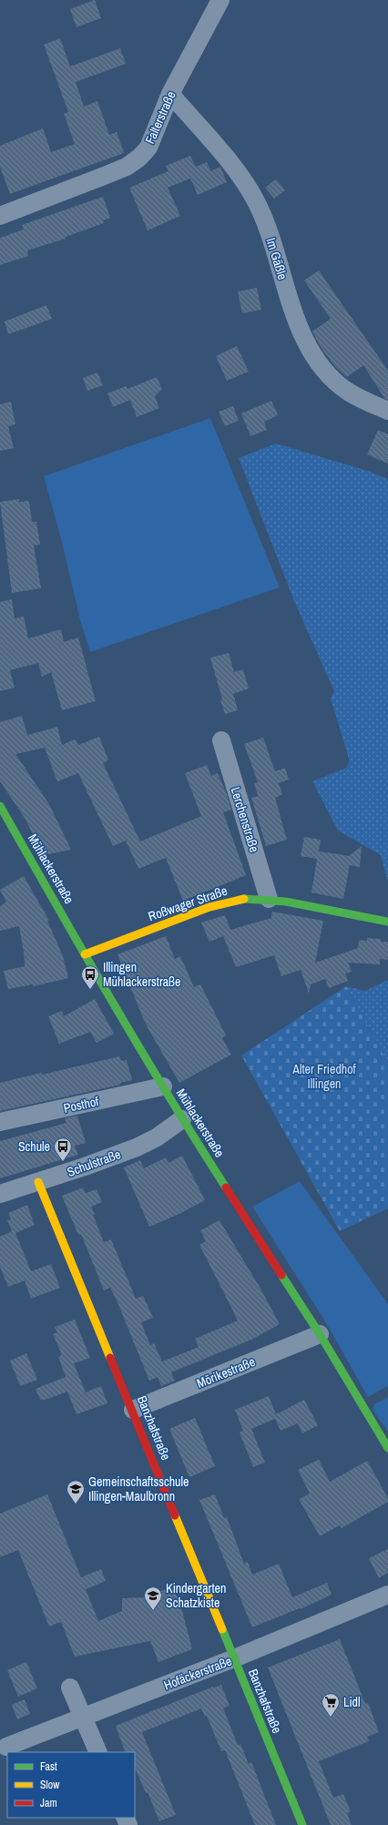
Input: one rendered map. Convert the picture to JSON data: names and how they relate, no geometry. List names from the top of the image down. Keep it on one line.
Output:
{"streets":{"street":["Falterstraße","Im Gäßle","Lerchenstraße","Mühlackerstraße","Roßwager Straße","Posthof","Schulstraße","Mörikestraße","Banzhafstraße","Hofäckerstraße"]},"crossings":[["Falterstraße","Im Gäßle"],["Lerchenstraße","Roßwager Straße"],["Mühlackerstraße","Roßwager Straße"],["Mühlackerstraße","Posthof"],["Mühlackerstraße","Schulstraße"],["Mühlackerstraße","Mörikestraße"],["Schulstraße","Banzhafstraße"],["Mörikestraße","Banzhafstraße"],["Banzhafstraße","Hofäckerstraße"]],"parks":["Alter Friedhof Illingen"],"places":{"bus stop":["Illingen Mühlackerstraße","Schule"],"school or university":["Gemeinschaftsschule Illingen-Maulbronn","Kindergarten Schatzkiste"],"supermarket":["Lidl"]},"legend":["Fast","Slow","Jam"]}
